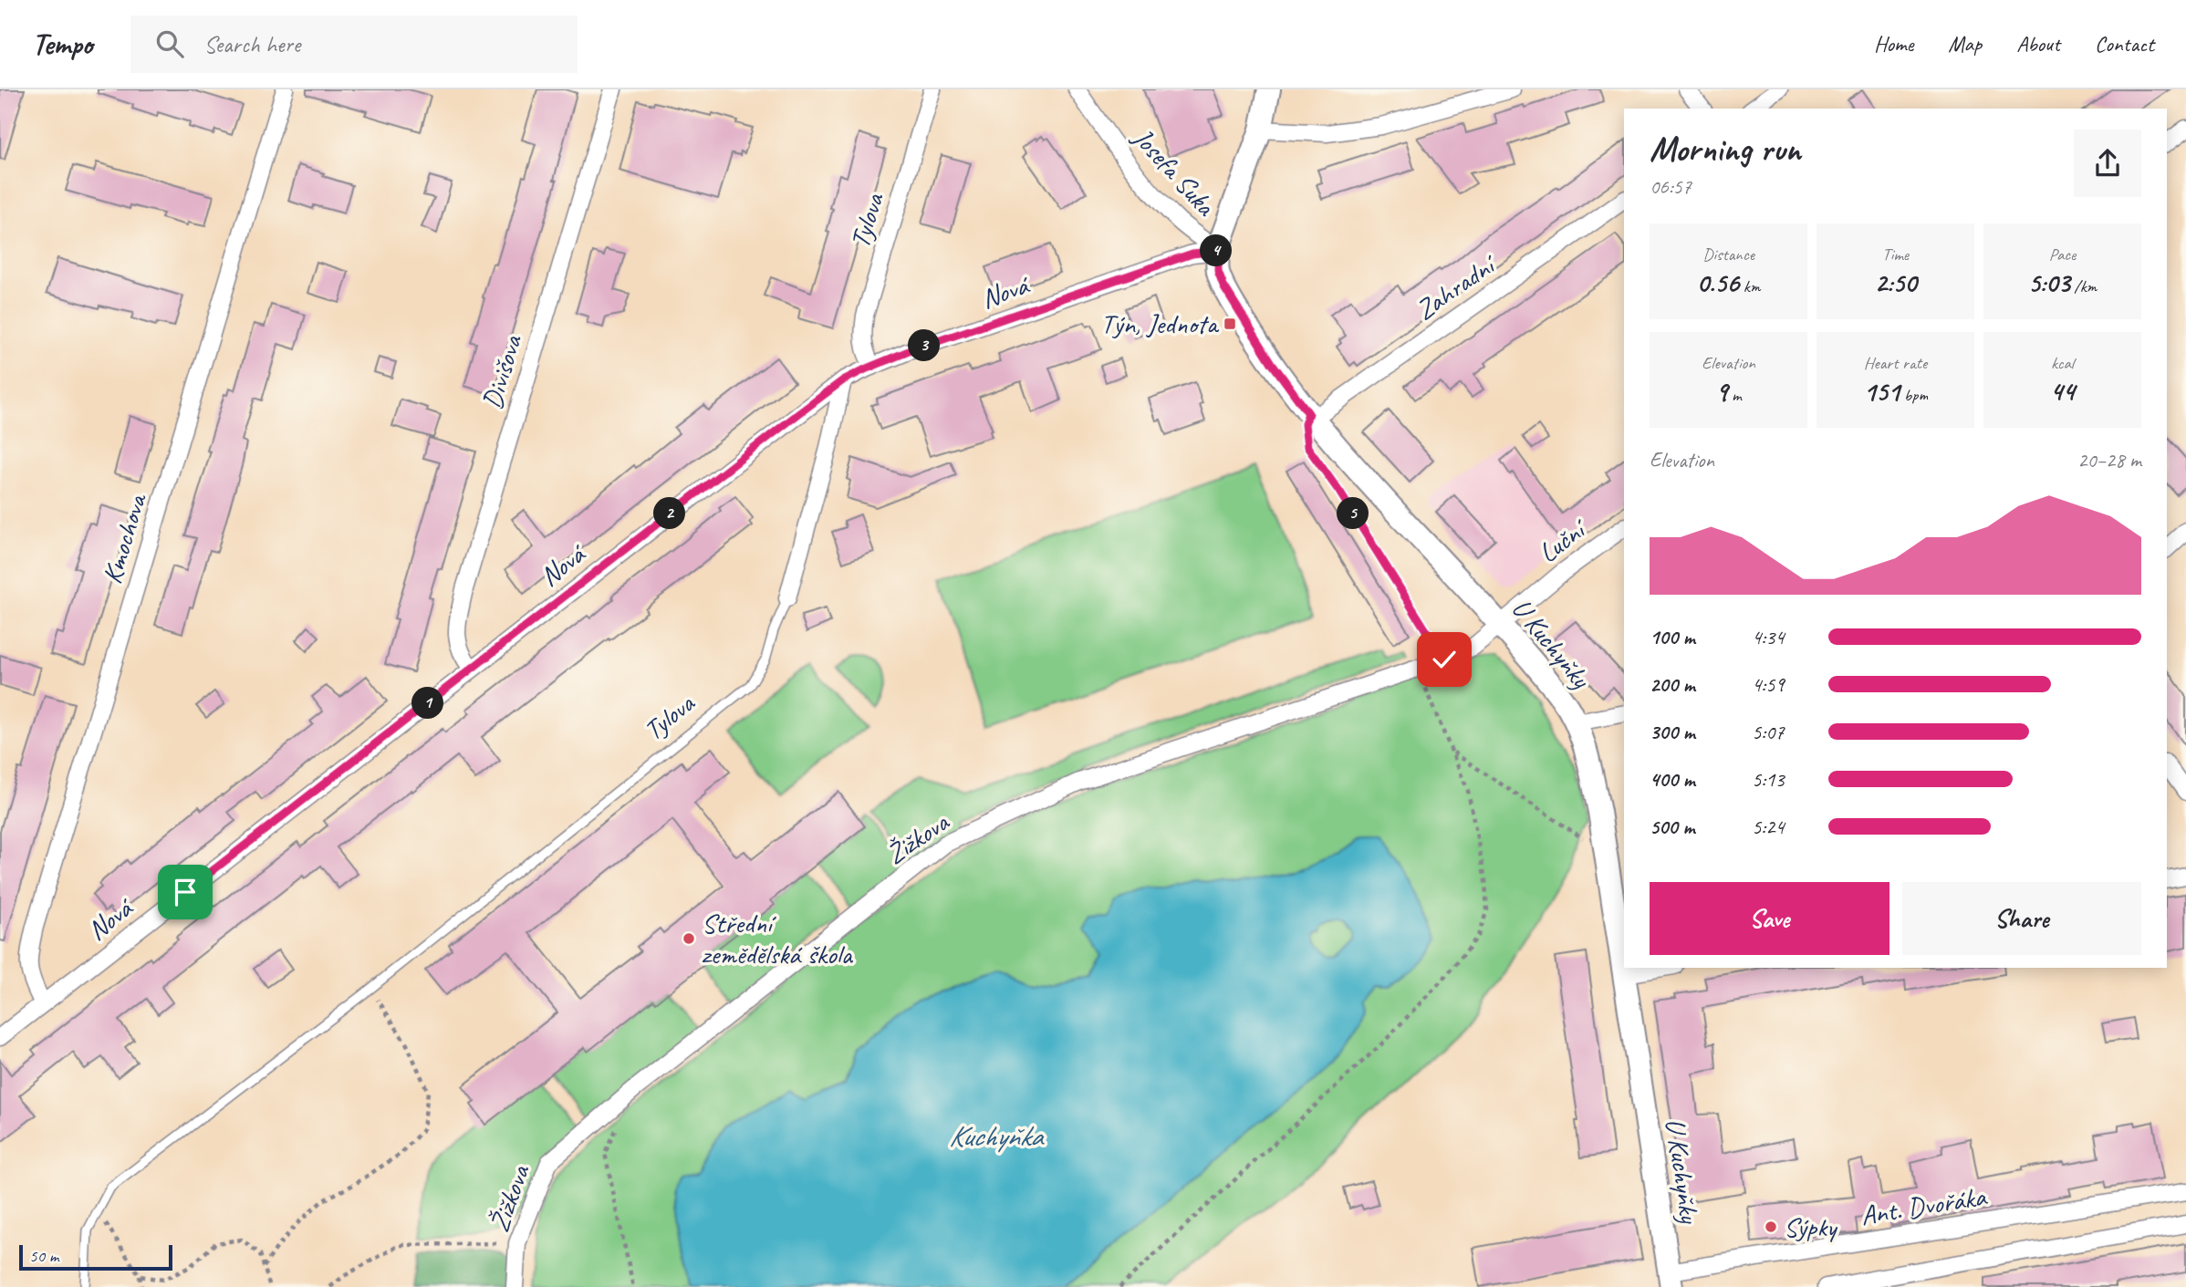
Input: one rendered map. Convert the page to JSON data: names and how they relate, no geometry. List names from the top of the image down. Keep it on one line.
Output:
{"streets":{"street":["Josefa Suka","Tylova","Zahradní","Nová","Divišova","Kmochova","Luční","U Kuchyňky","Žižkova","Ant. Dvořáka"]},"crossings":[["Josefa Suka","Nová"],["Josefa Suka","U Kuchyňky"],["Tylova","Nová"],["Zahradní","U Kuchyňky"],["Nová","Divišova"],["Nová","Kmochova"],["Nová","U Kuchyňky"],["Luční","U Kuchyňky"],["Luční","Žižkova"],["U Kuchyňky","Žižkova"],["U Kuchyňky","Ant. Dvořáka"]],"water":["Kuchyňka"],"places":{"transit":["Týn, Jednota"],"other":["Střední zemědělská škola","Sýpky"]},"scale_bar":"50 m","page":{"header":"Tempo","search":"Search here","nav":["Home","Map","About","Contact"],"heading":["Morning run","06:57"],"stats":[["Distance","0.56 km"],["Time","2:50"],["Pace","5:03 /km"],["Elevation","9 m"],["Heart rate","151 bpm"],["kcal","44"]],"pins":["4","3","2","5","1"],"chart":["Elevation","20–28 m"],"list":[{"name":"100 m","note":"4:34"},{"name":"200 m","note":"4:59"},{"name":"300 m","note":"5:07"},{"name":"400 m","note":"5:13"},{"name":"500 m","note":"5:24"}],"buttons":["Save","Share"],"scale":"50 m"}}
